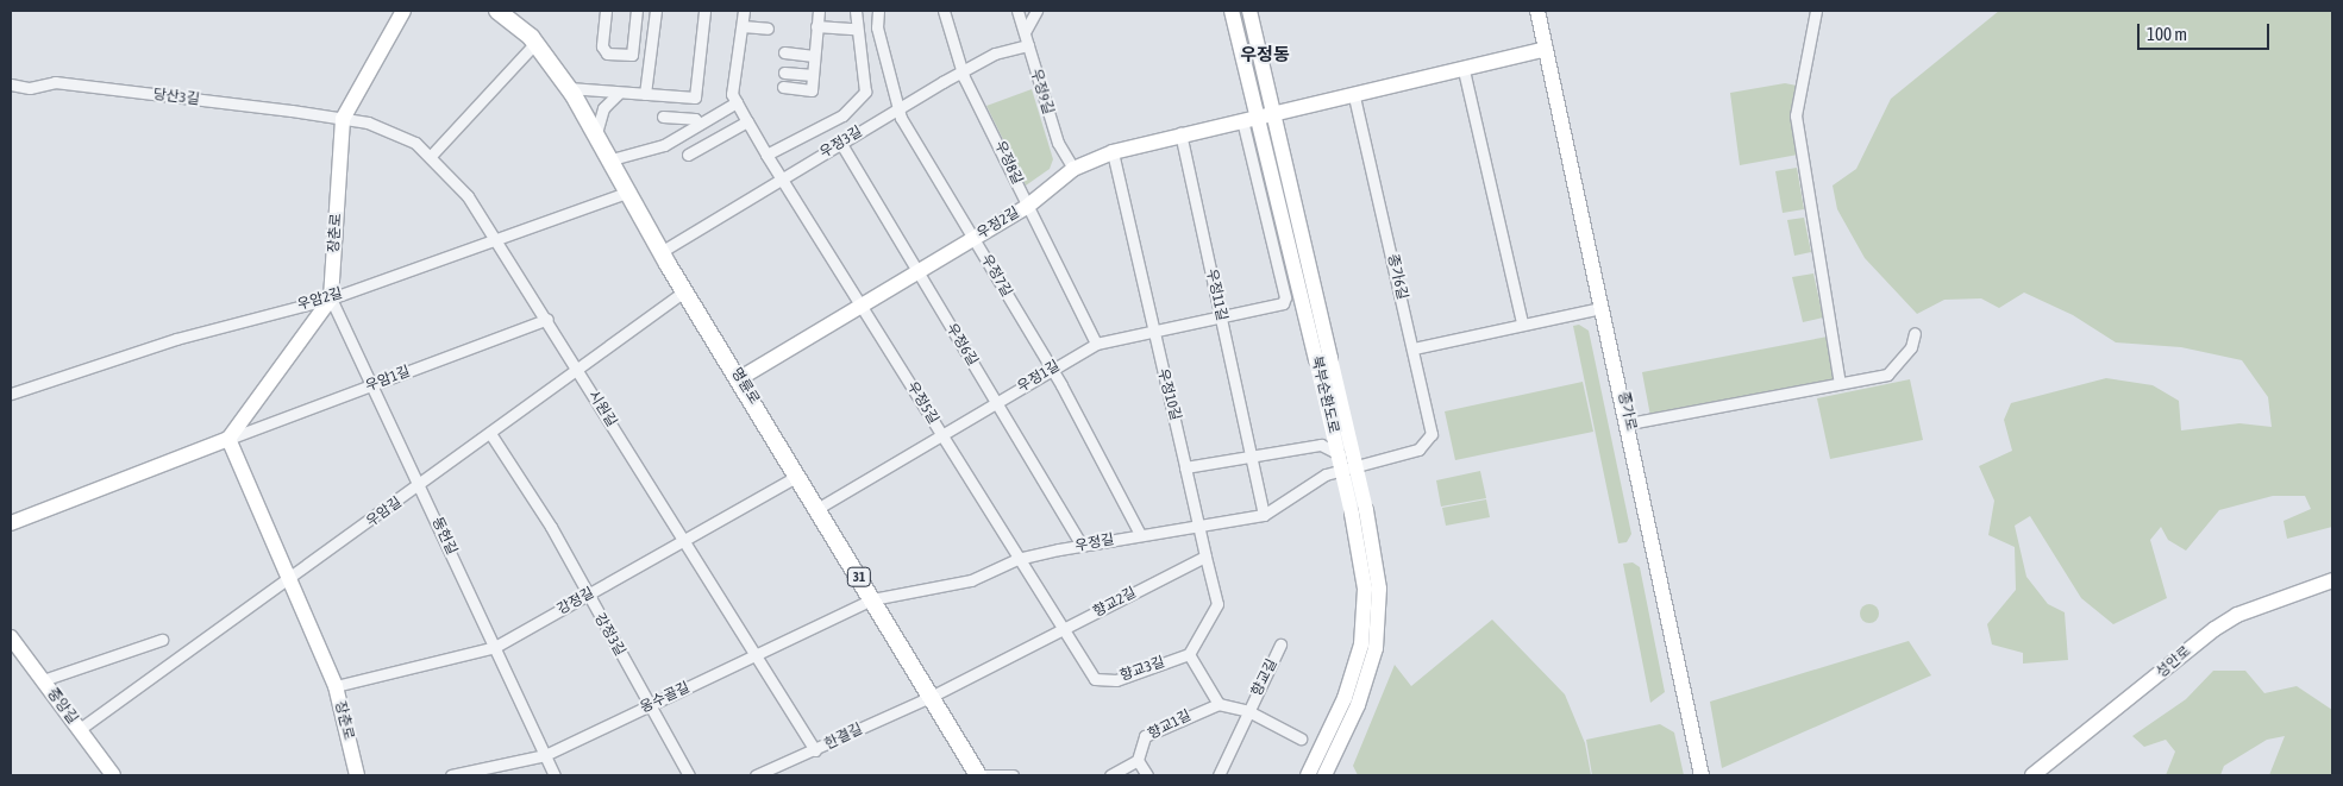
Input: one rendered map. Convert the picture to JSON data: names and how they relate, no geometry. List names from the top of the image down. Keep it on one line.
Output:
{"streets":{"main road":["우정2길","장춘로","명륜로","북부순환도로","종가로","31","성안로","중앙길"],"street":["우정9길","당산3길","우정3길","우정8길","우정7길","종가6길","우정11길","우암2길","우정6길","우정1길","우암1길","우정10길","우정5길","시원길","우암길","동헌길","우정길","강정길","향교2길","강정3길","향교3길","향교길","옹수골길","향교1길","한결길"]},"crossings":[["우정9길","우정3길"],["우정9길","우정2길"],["당산3길","장춘로"],["당산3길","시원길"],["우정3길","우정8길"],["우정3길","우정7길"],["우정3길","우정6길"],["우정3길","명륜로"],["우정3길","우정5길"],["우정8길","우정2길"],["우정8길","우정1길"],["우정2길","우정7길"],["우정2길","우정11길"],["우정2길","우정6길"],["우정2길","우정1길"],["우정2길","명륜로"],["우정2길","우정10길"],["우정2길","북부순환도로"],["우정2길","우정5길"],["장춘로","우암2길"],["장춘로","우암1길"],["장춘로","시원길"],["장춘로","우암길"],["장춘로","동헌길"],["장춘로","강정길"],["우정7길","우정1길"],["우정7길","우정길"],["우정11길","우정1길"],["우암2길","명륜로"],["우암2길","시원길"],["우암2길","동헌길"],["우정6길","우정1길"],["우정6길","우정길"],["우정1길","명륜로"],["우정1길","우정10길"],["우정1길","북부순환도로"],["우정1길","우정5길"],["우암1길","시원길"],["우암1길","동헌길"],["명륜로","우암길"],["명륜로","우정길"],["명륜로","강정길"],["명륜로","향교2길"],["명륜로","옹수골길"],["명륜로","한결길"],["우정10길","우정길"],["우정10길","향교2길"],["우정5길","우정길"],["우정5길","향교2길"],["우정5길","향교3길"],["시원길","우암길"],["시원길","강정길"],["시원길","옹수골길"],["시원길","한결길"],["우암길","동헌길"],["우암길","강정3길"],["우암길","중앙길"],["동헌길","강정길"],["동헌길","옹수골길"],["우정길","옹수골길"],["강정길","강정3길"],["향교2길","향교3길"],["향교2길","한결길"],["강정3길","옹수골길"]],"districts":["우정동"],"scale_bar":"100 m"}
